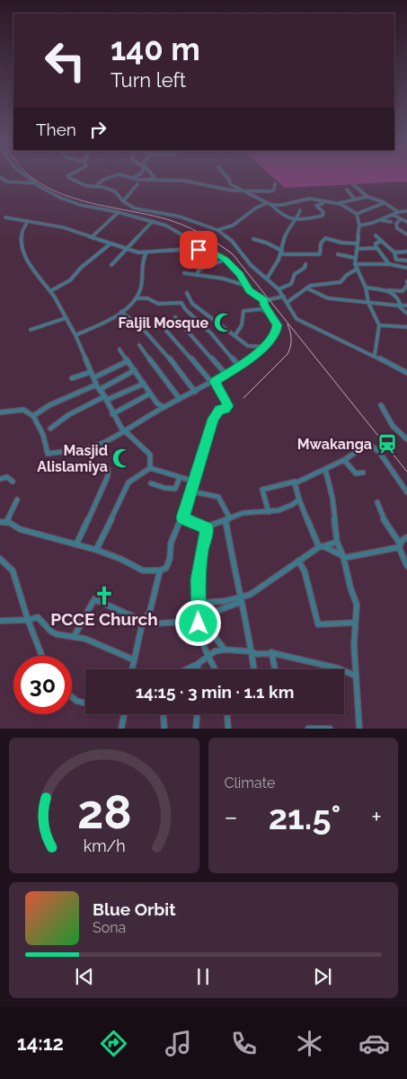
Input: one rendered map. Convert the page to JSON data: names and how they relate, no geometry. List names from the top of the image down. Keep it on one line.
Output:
{"places":{"mosque":["Faljil Mosque","Masjid Alislamiya"],"station":["Mwakanga"],"church":["PCCE Church"]},"page":{"turn":["140 m","Turn left"],"then":"Then","limit":"30","trip":"14:15 · 3 min · 1.1 km","tile":"Climate","heat":["−","21.5°","+"],"song":["Blue Orbit","Sona"],"tabs":"14:12","gauge":["28","km/h"]}}
